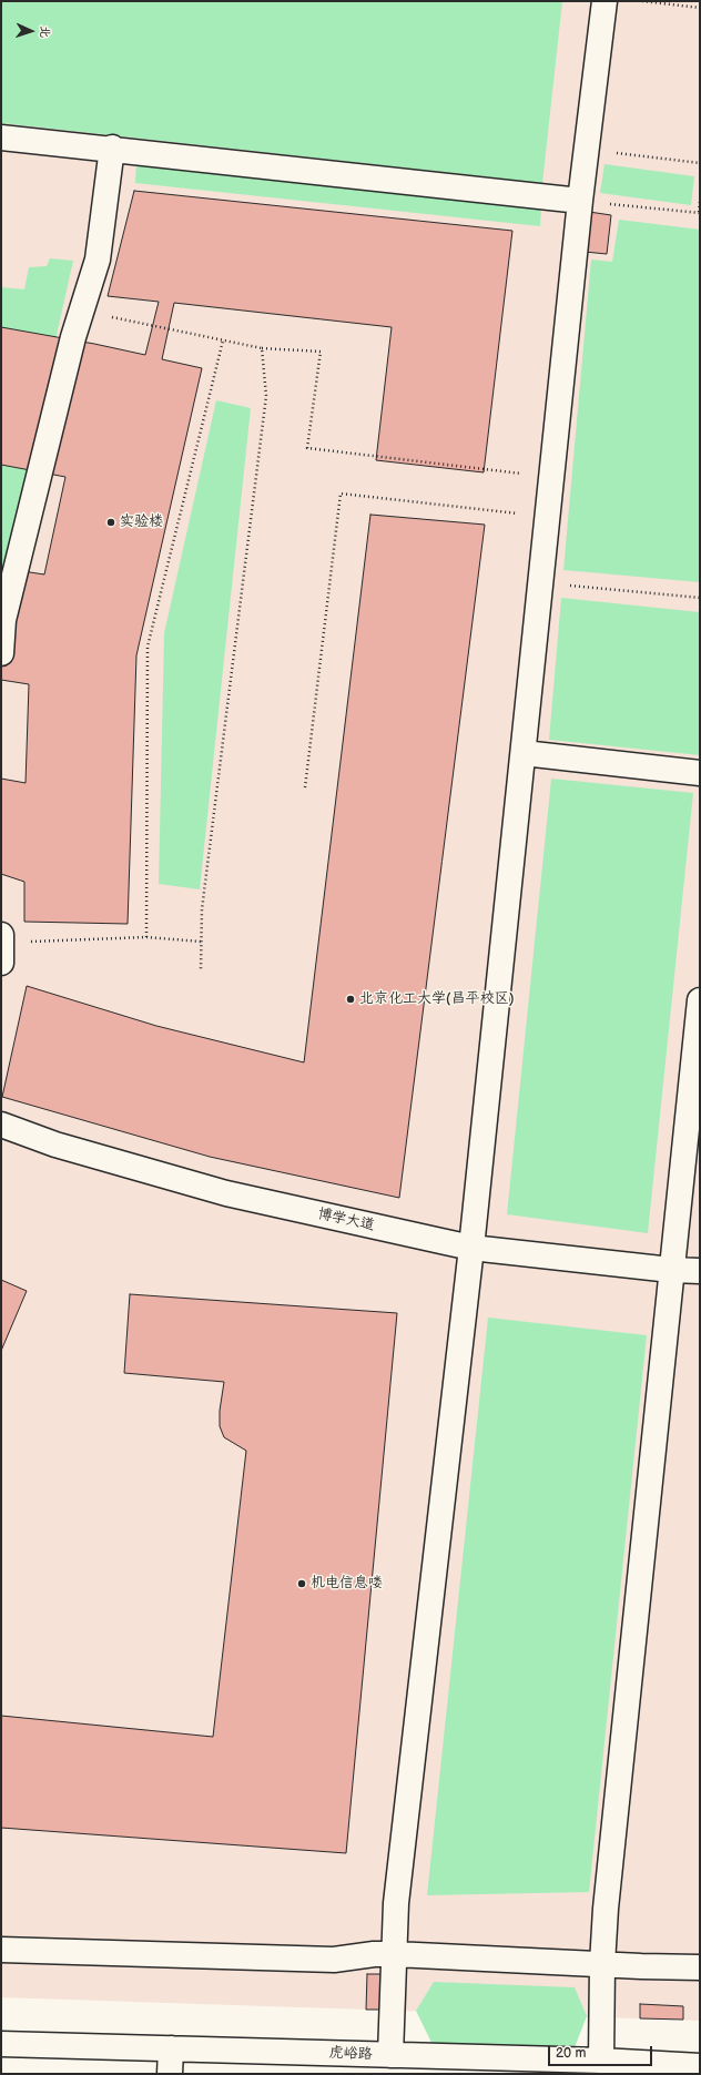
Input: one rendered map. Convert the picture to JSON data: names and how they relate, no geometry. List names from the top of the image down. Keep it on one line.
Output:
{"streets":{"street":["博学大道","虎峪路"]},"places":["实验楼","北京化工大学(昌平校区)","机电信息喽"],"scale_bar":"20 m","north":"right"}
